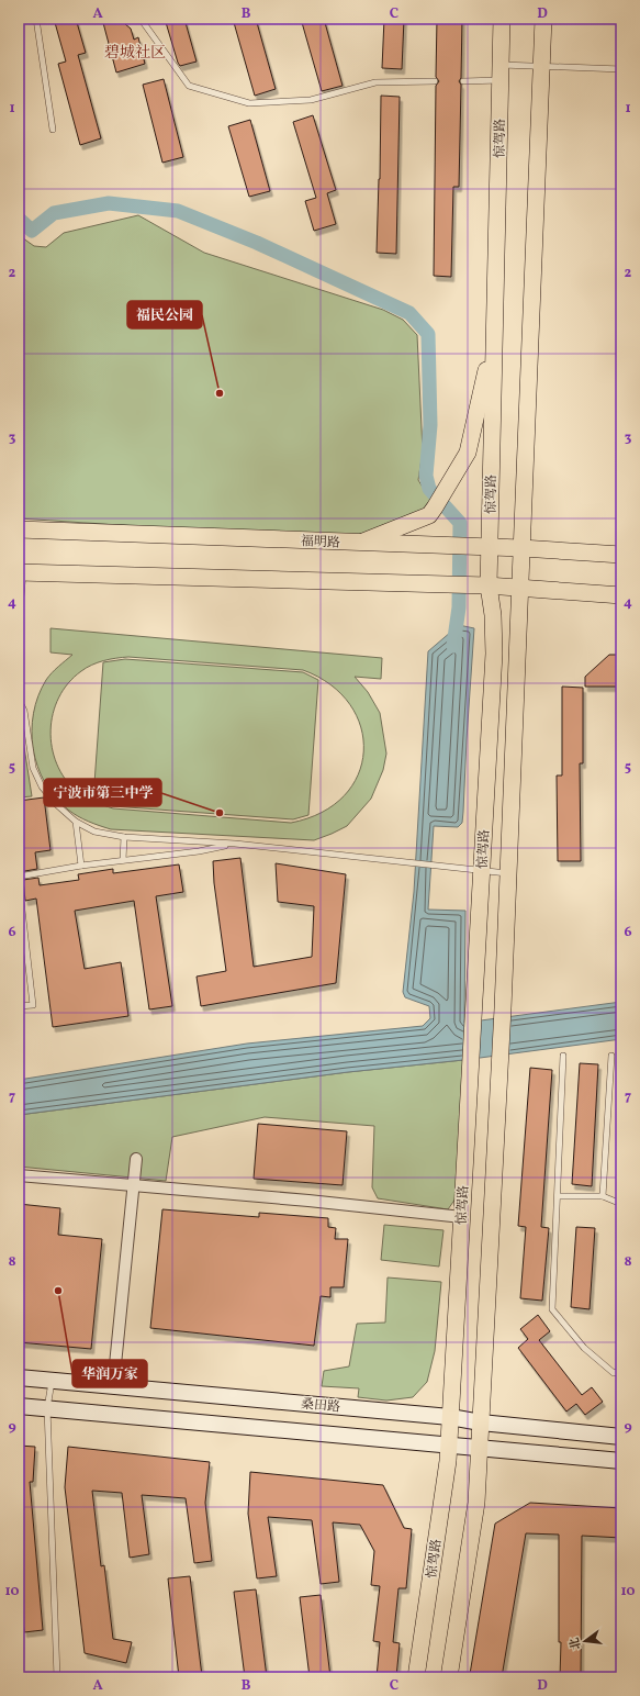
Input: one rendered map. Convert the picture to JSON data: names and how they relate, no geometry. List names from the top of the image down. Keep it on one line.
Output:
{"streets":{"main road":["惊驾路","福明路","桑田路"]},"crossings":[["惊驾路","福明路"],["惊驾路","桑田路"]],"districts":["碧城社区"],"places":["福民公园","宁波市第三中学","华润万家"],"north":"left","grid":{"columns":["A","B","C","D"],"rows":["1","2","3","4","5","6","7","8","9","10"]}}
